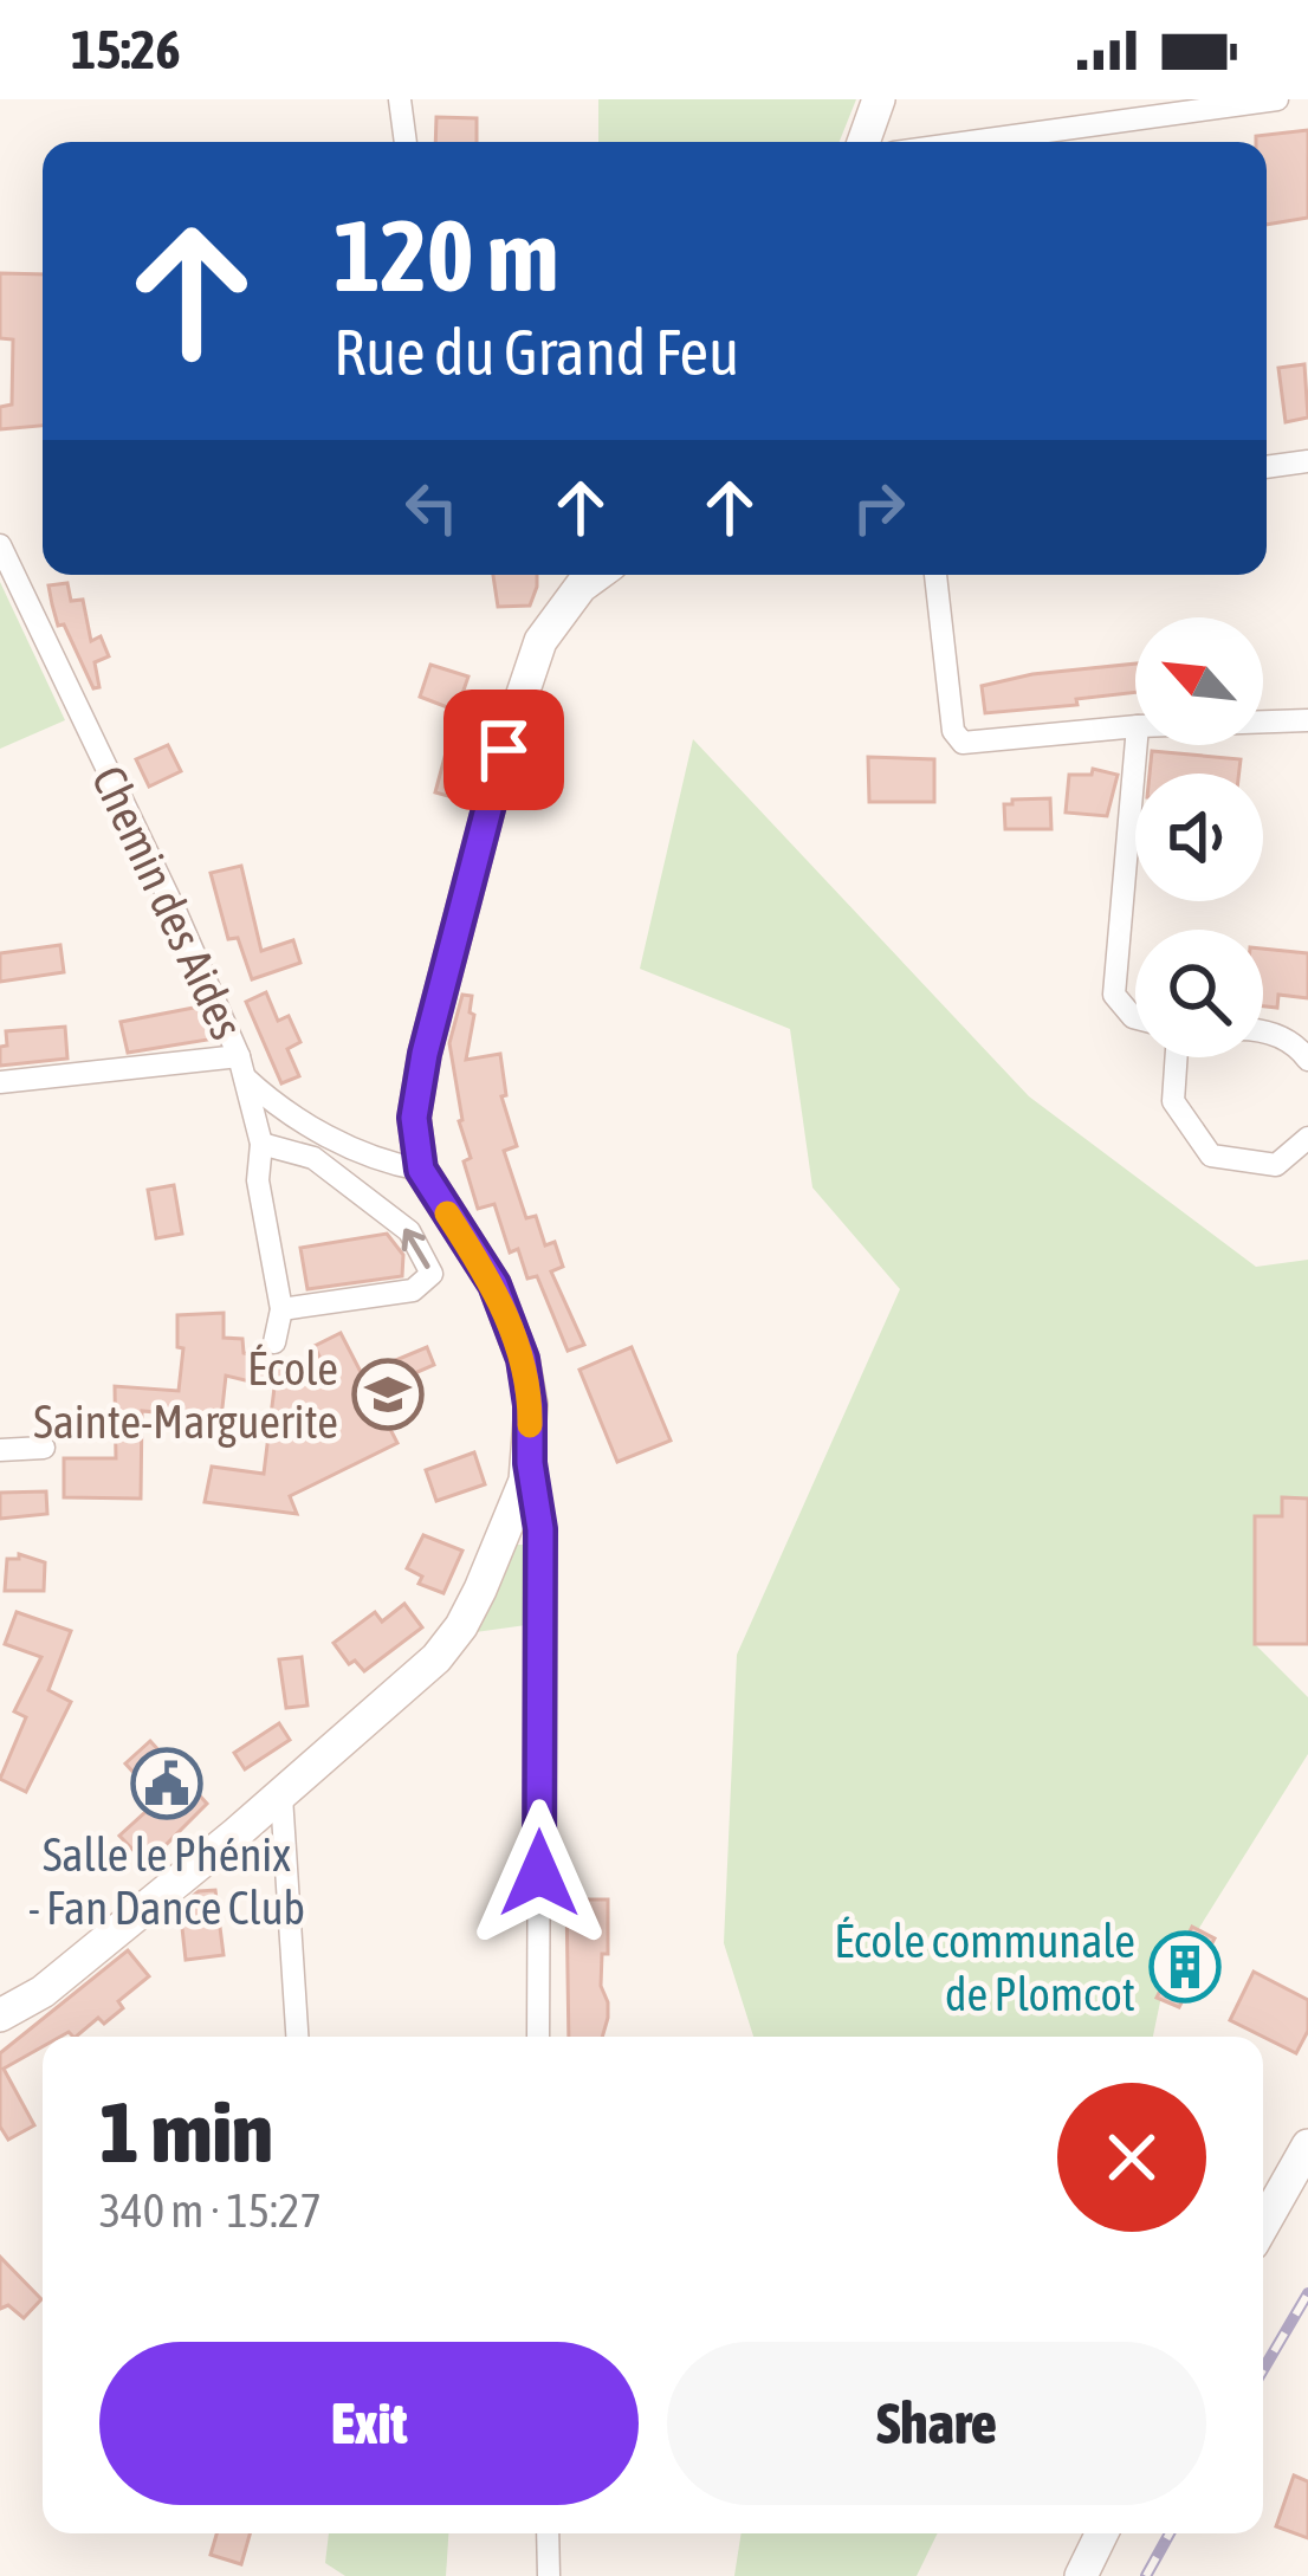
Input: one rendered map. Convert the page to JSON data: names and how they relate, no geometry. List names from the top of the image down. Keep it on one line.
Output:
{"streets":{"street":["Chemin des Aides"]},"places":{"school or university":["École Sainte-Marguerite"],"public building":["Salle le Phénix - Fan Dance Club"],"building":["École communale de Plomcot"]},"north":"top left","page":{"status":"15:26","turn":["120 m","Rue du Grand Feu"],"heading":["1 min","340 m · 15:27"],"buttons":["Exit","Share"]}}
